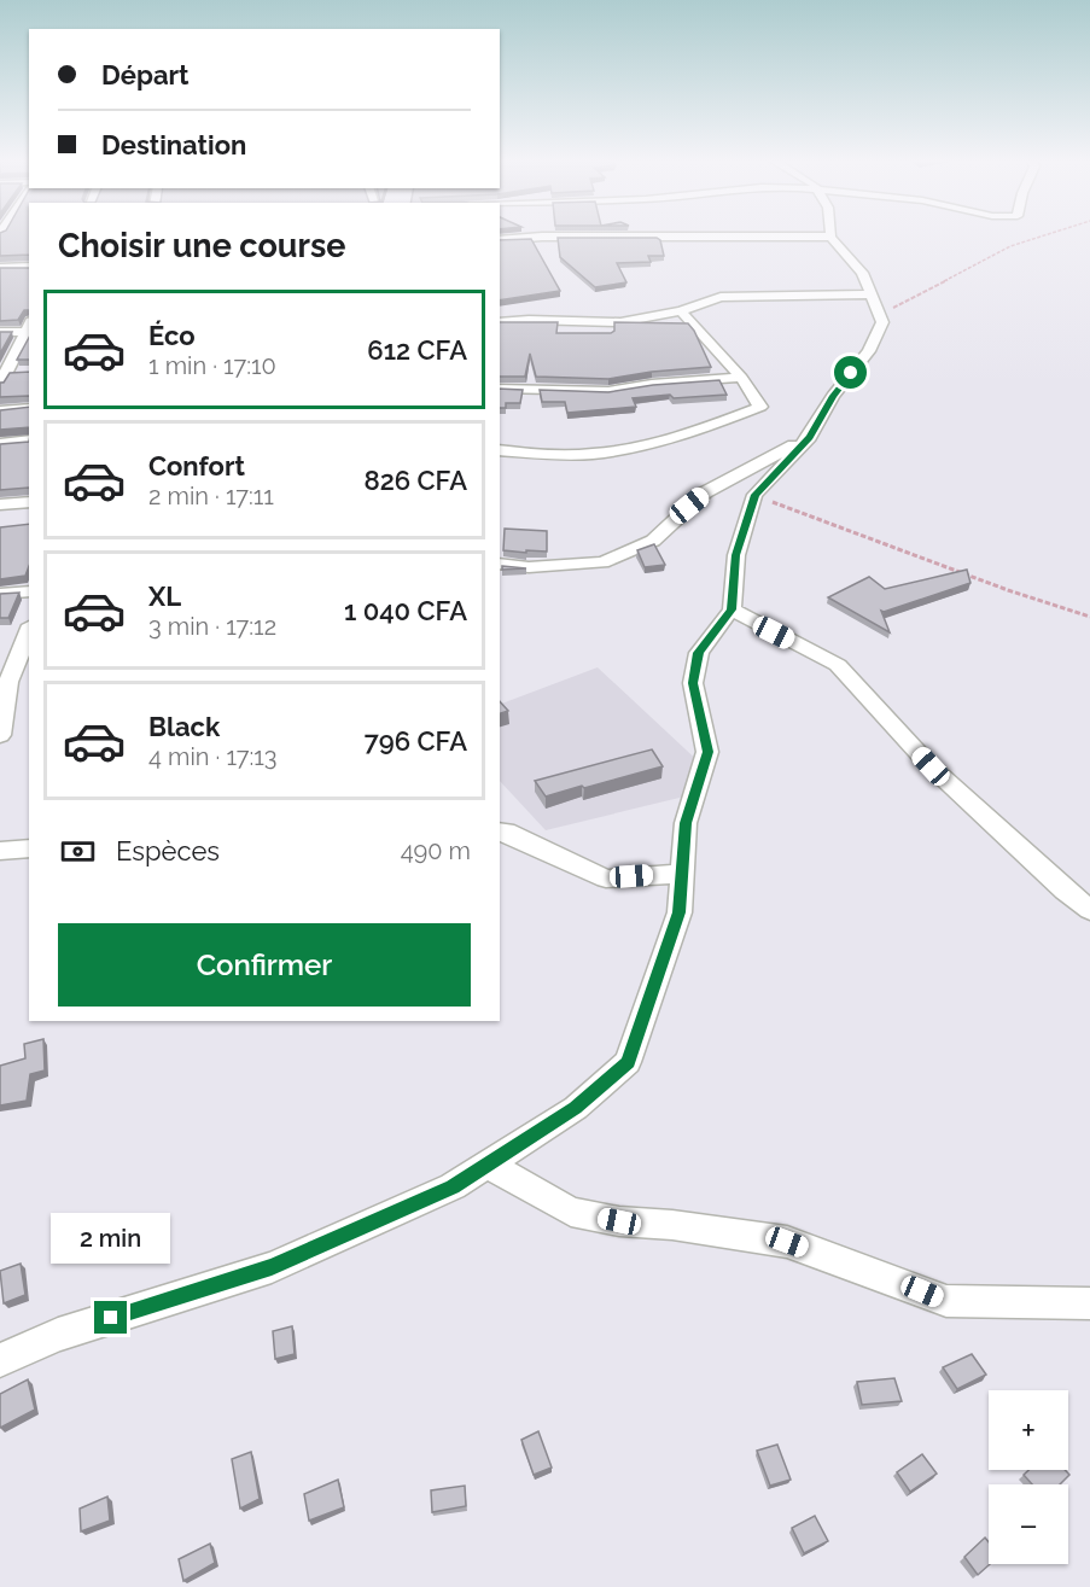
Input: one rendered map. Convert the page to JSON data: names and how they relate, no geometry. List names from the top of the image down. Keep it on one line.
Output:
{"page":{"banner":["Départ","Destination"],"heading":"Choisir une course","list":[{"name":"Éco","note":"1 min · 17:10","value":"612 CFA"},{"name":"Confort","note":"2 min · 17:11","value":"826 CFA"},{"name":"XL","note":"3 min · 17:12","value":"1 040 CFA"},{"name":"Black","note":"4 min · 17:13","value":"796 CFA"}],"pay":["Espèces","490 m"],"buttons":"Confirmer","bubble":"2 min","map_buttons":["+","−"]}}
